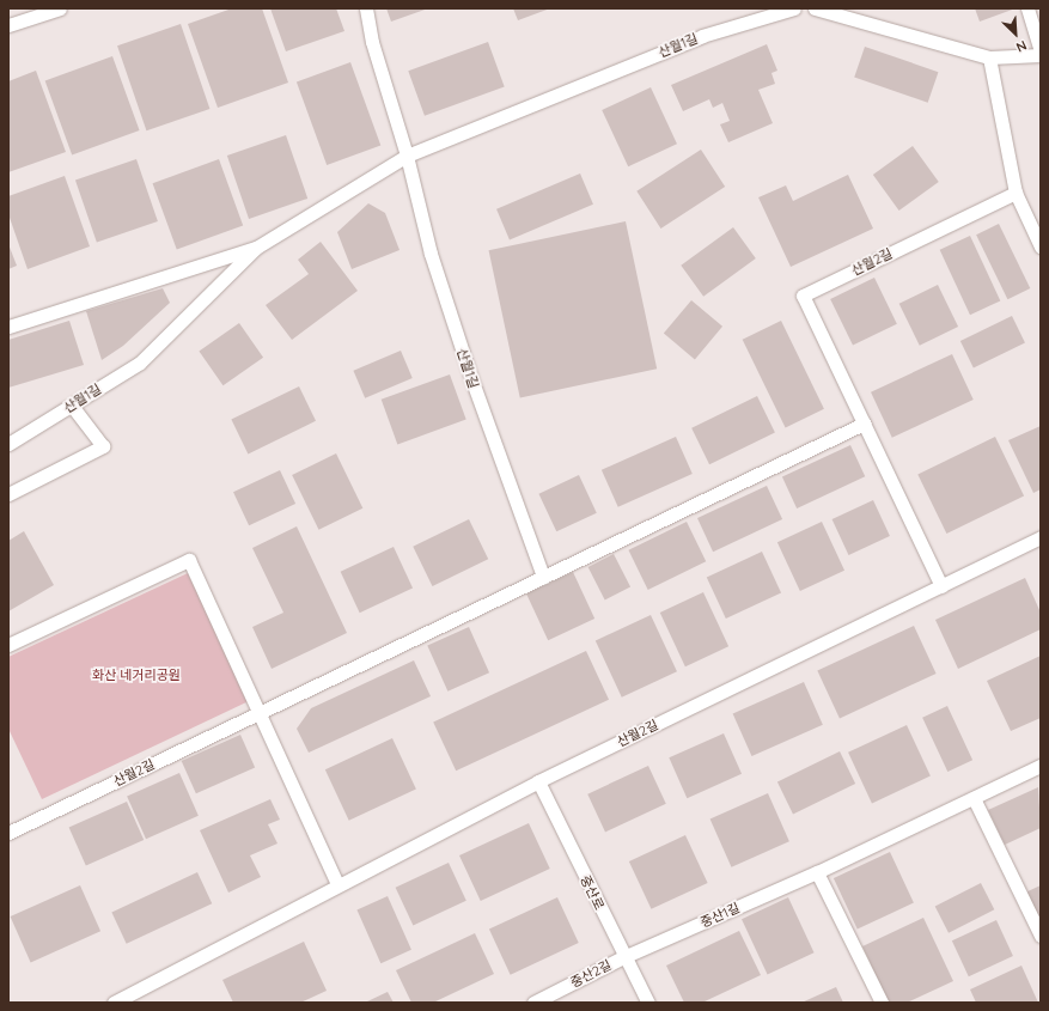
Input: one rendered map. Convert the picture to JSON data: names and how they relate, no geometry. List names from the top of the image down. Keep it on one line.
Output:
{"streets":{"street":["산월1길","산월2길","중산로","중산1길","중산2길"]},"crossings":[["산월1길","산월2길"],["산월2길","중산로"],["중산로","중산1길"],["중산로","중산2길"],["중산1길","중산2길"]],"parks":["화산 네거리공원"],"north":"bottom right"}
